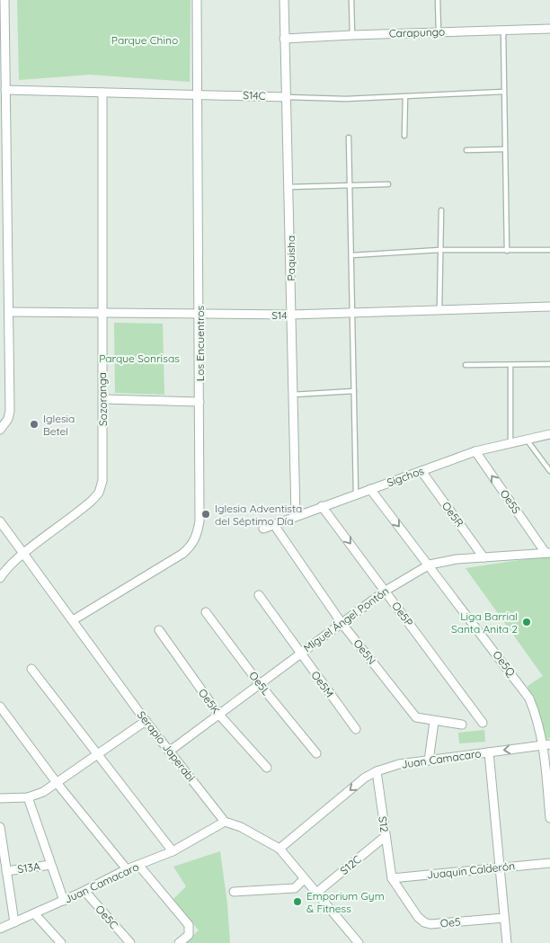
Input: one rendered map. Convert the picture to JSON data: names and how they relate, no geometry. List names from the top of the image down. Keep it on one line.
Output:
{"streets":{"street":["Carapungo","S14C","Paquisha","S14","Los Encuentros","Sozoranga","Sigchos","Oe5S","Oe5R","Oe5P","Miguel Ángel Pontón","Oe5N","Oe5Q","Oe5L","Oe5M","Oe5K","Serapio Japerabi","Juan Camacaro","S12","S12C","S13A","Juaquin Calderón","Oe5C","Oe5"]},"crossings":[["Carapungo","Paquisha"],["S14C","Paquisha"],["S14C","Los Encuentros"],["S14C","Sozoranga"],["Paquisha","S14"],["Paquisha","Sigchos"],["S14","Los Encuentros"],["S14","Sozoranga"],["Los Encuentros","Serapio Japerabi"],["Sozoranga","Serapio Japerabi"],["Sigchos","Oe5S"],["Sigchos","Oe5R"],["Sigchos","Oe5P"],["Sigchos","Oe5N"],["Sigchos","Oe5Q"],["Oe5S","Miguel Ángel Pontón"],["Oe5R","Miguel Ángel Pontón"],["Oe5P","Miguel Ángel Pontón"],["Miguel Ángel Pontón","Oe5N"],["Miguel Ángel Pontón","Oe5Q"],["Miguel Ángel Pontón","Oe5L"],["Miguel Ángel Pontón","Oe5M"],["Miguel Ángel Pontón","Oe5K"],["Miguel Ángel Pontón","Serapio Japerabi"],["Oe5Q","Juan Camacaro"],["Serapio Japerabi","Juan Camacaro"],["Juan Camacaro","S12"],["Juan Camacaro","Oe5C"],["S12","S12C"],["S12","Juaquin Calderón"],["S12","Oe5"],["Juaquin Calderón","Oe5"]],"one_way":["Oe5S","Oe5P"],"parks":["Parque Chino","Parque Sonrisas"],"places":["Iglesia Betel","Iglesia Adventista del Séptimo Día","Liga Barrial Santa Anita 2","Emporium Gym & Fitness"]}
